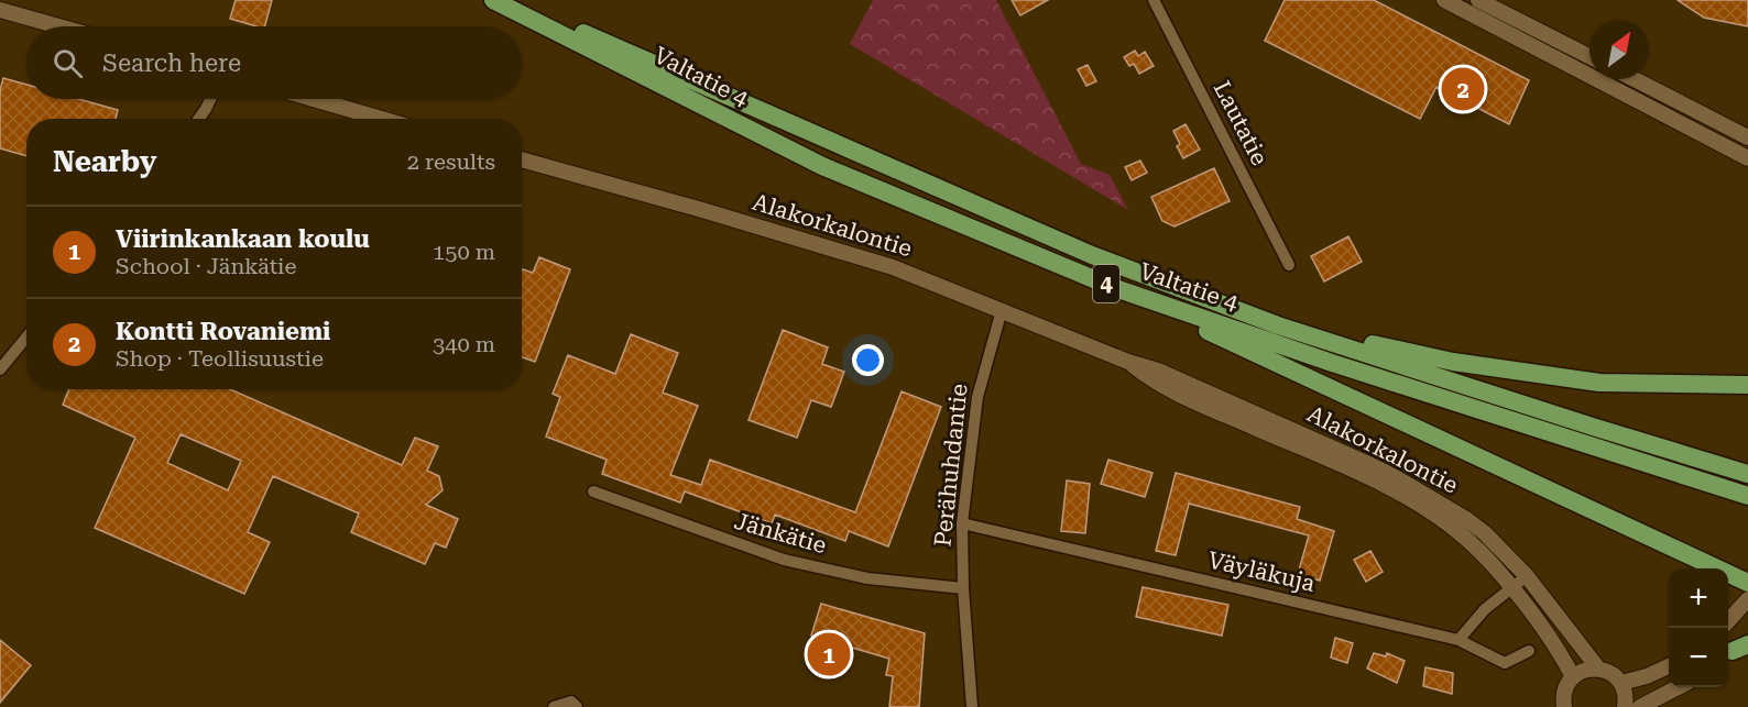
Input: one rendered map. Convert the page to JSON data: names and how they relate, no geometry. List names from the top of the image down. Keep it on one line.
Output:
{"streets":{"highway":["Valtatie 4","4"],"street":["Lautatie","Alakorkalontie","Perähuhdantie","Jänkätie","Väyläkuja"]},"crossings":[["Alakorkalontie","Perähuhdantie"],["Perähuhdantie","Jänkätie"],["Perähuhdantie","Väyläkuja"]],"north":"top right","page":{"search":"Search here","pins":["2","1"],"heading":["Nearby","2 results"],"list":[{"mark":"1","name":"Viirinkankaan koulu","note":"School · Jänkätie","value":"150 m"},{"mark":"2","name":"Kontti Rovaniemi","note":"Shop · Teollisuustie","value":"340 m"}],"map_buttons":["+","−"]}}
